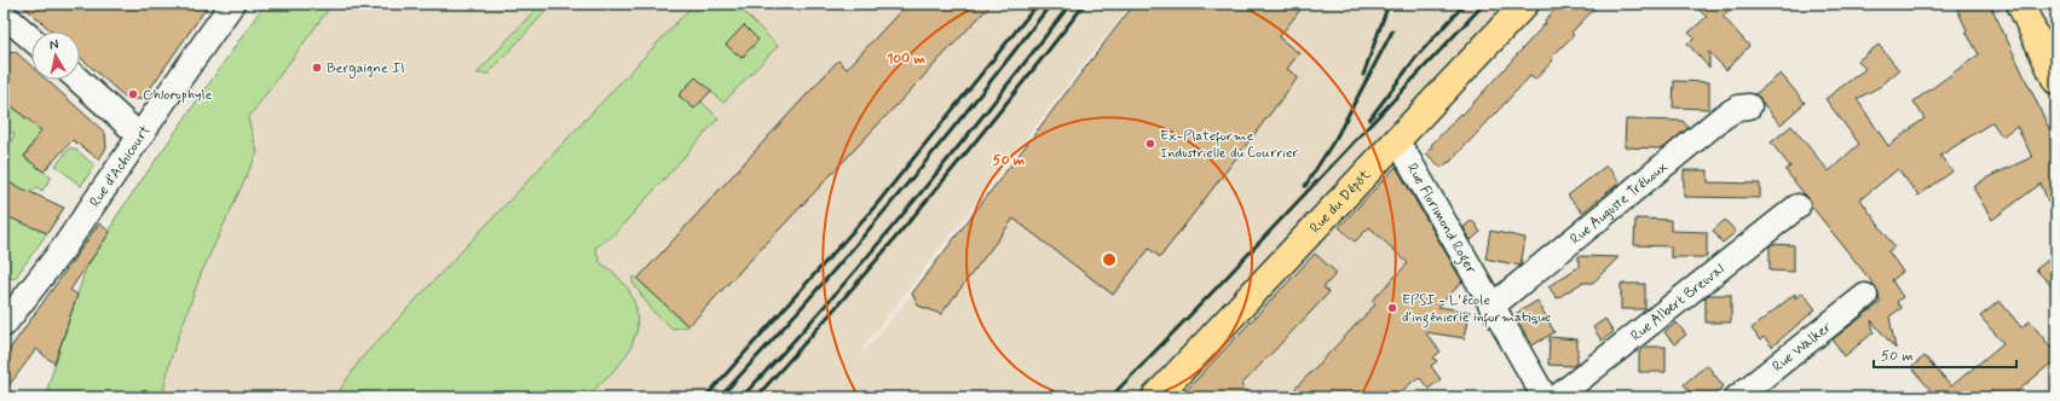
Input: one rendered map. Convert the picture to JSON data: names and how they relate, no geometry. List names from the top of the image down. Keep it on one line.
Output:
{"streets":{"main road":["Rue du Dépôt"],"street":["Rue d'Achicourt","Rue Auguste Tréhoux","Rue Florimond Roger","Rue Albert Breuval","Rue Walker"]},"crossings":[["Rue du Dépôt","Rue Florimond Roger"],["Rue Auguste Tréhoux","Rue Florimond Roger"]],"places":["Bergaigne II","Chlorophyle","Ex-Plateforme Industrielle du Courrier","EPSI - L'école d'ingénierie informatique"],"scale_bar":"50 m","north":"top","rings":["100 m","50 m"]}
